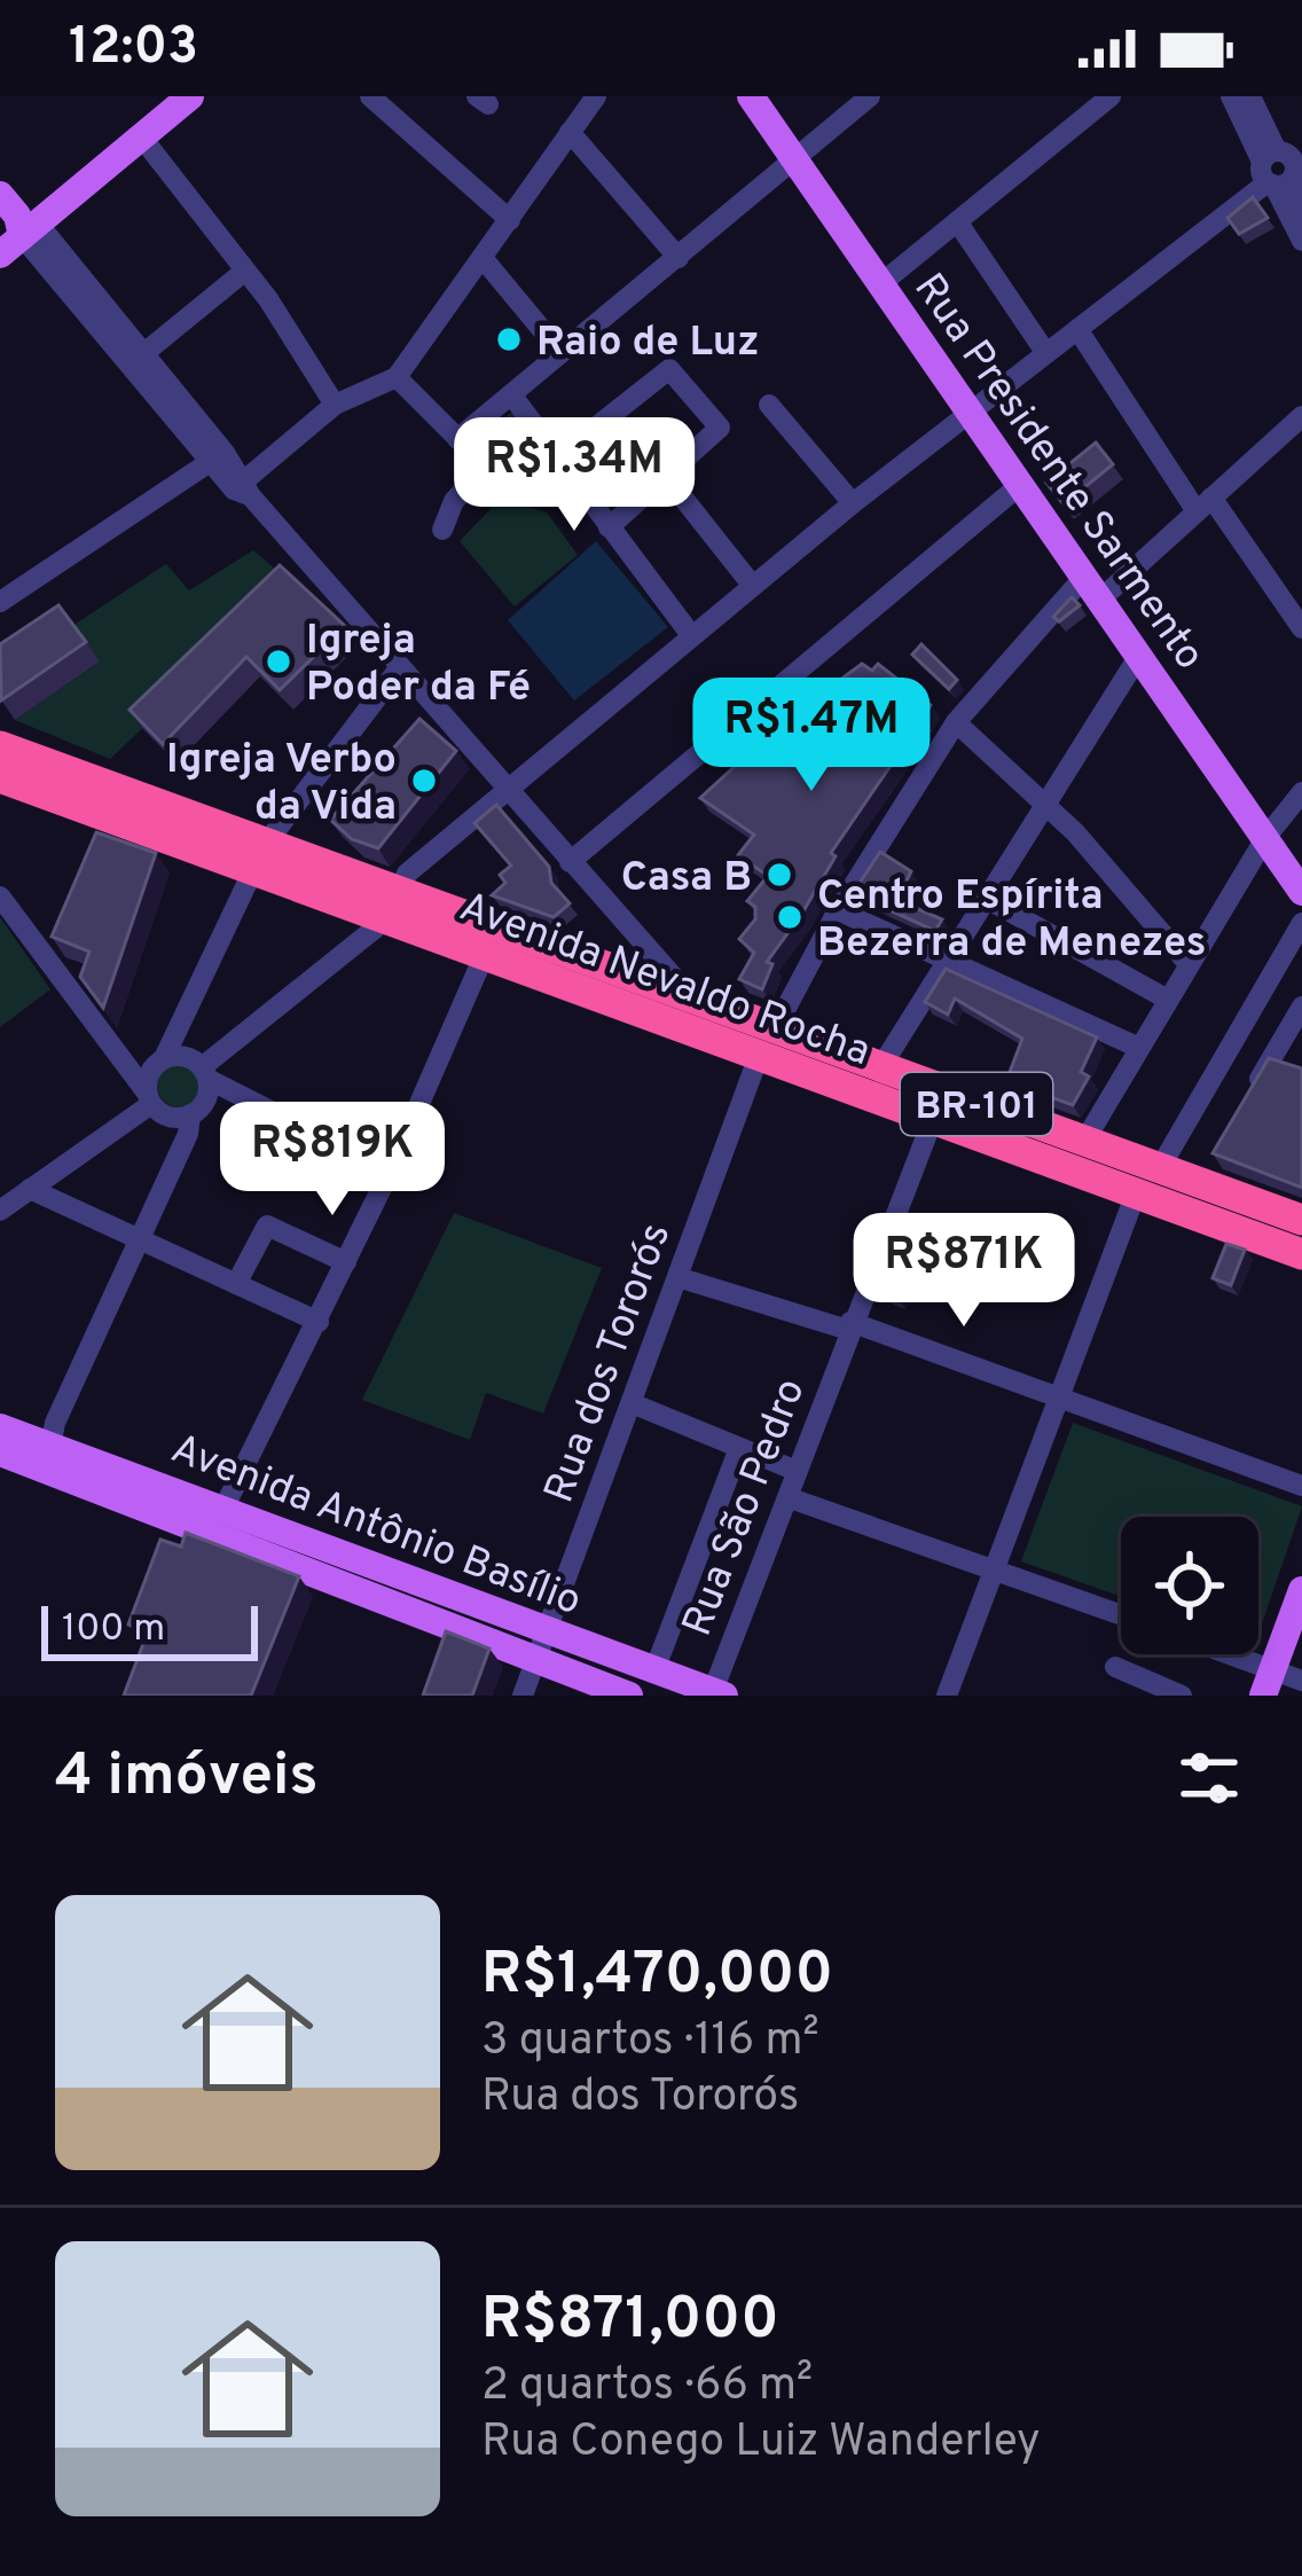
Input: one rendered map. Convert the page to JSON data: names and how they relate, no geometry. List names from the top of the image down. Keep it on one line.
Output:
{"streets":{"highway":["Avenida Nevaldo Rocha","BR-101"],"main road":["Rua Presidente Sarmento","Avenida Antônio Basílio"],"street":["Rua dos Tororós","Rua São Pedro"]},"crossings":[["Rua Presidente Sarmento","Rua dos Tororós"],["Avenida Nevaldo Rocha","Rua dos Tororós"],["Avenida Nevaldo Rocha","Rua São Pedro"],["Rua dos Tororós","Avenida Antônio Basílio"],["Rua São Pedro","Avenida Antônio Basílio"]],"places":["Raio de Luz","Igreja Poder da Fé","Igreja Verbo da Vida","Casa B","Centro Espírita Bezerra de Menezes"],"scale_bar":"100 m","page":{"status":"12:03","price":["R$1.34M","R$1.47M","R$819K","R$871K"],"scale":"100 m","heading":"4 imóveis","list":[{"name":"R$1,470,000","note":"3 quartos · 116 m² · Rua dos Tororós"},{"name":"R$871,000","note":"2 quartos · 66 m² · Rua Conego Luiz Wanderley"}]}}
